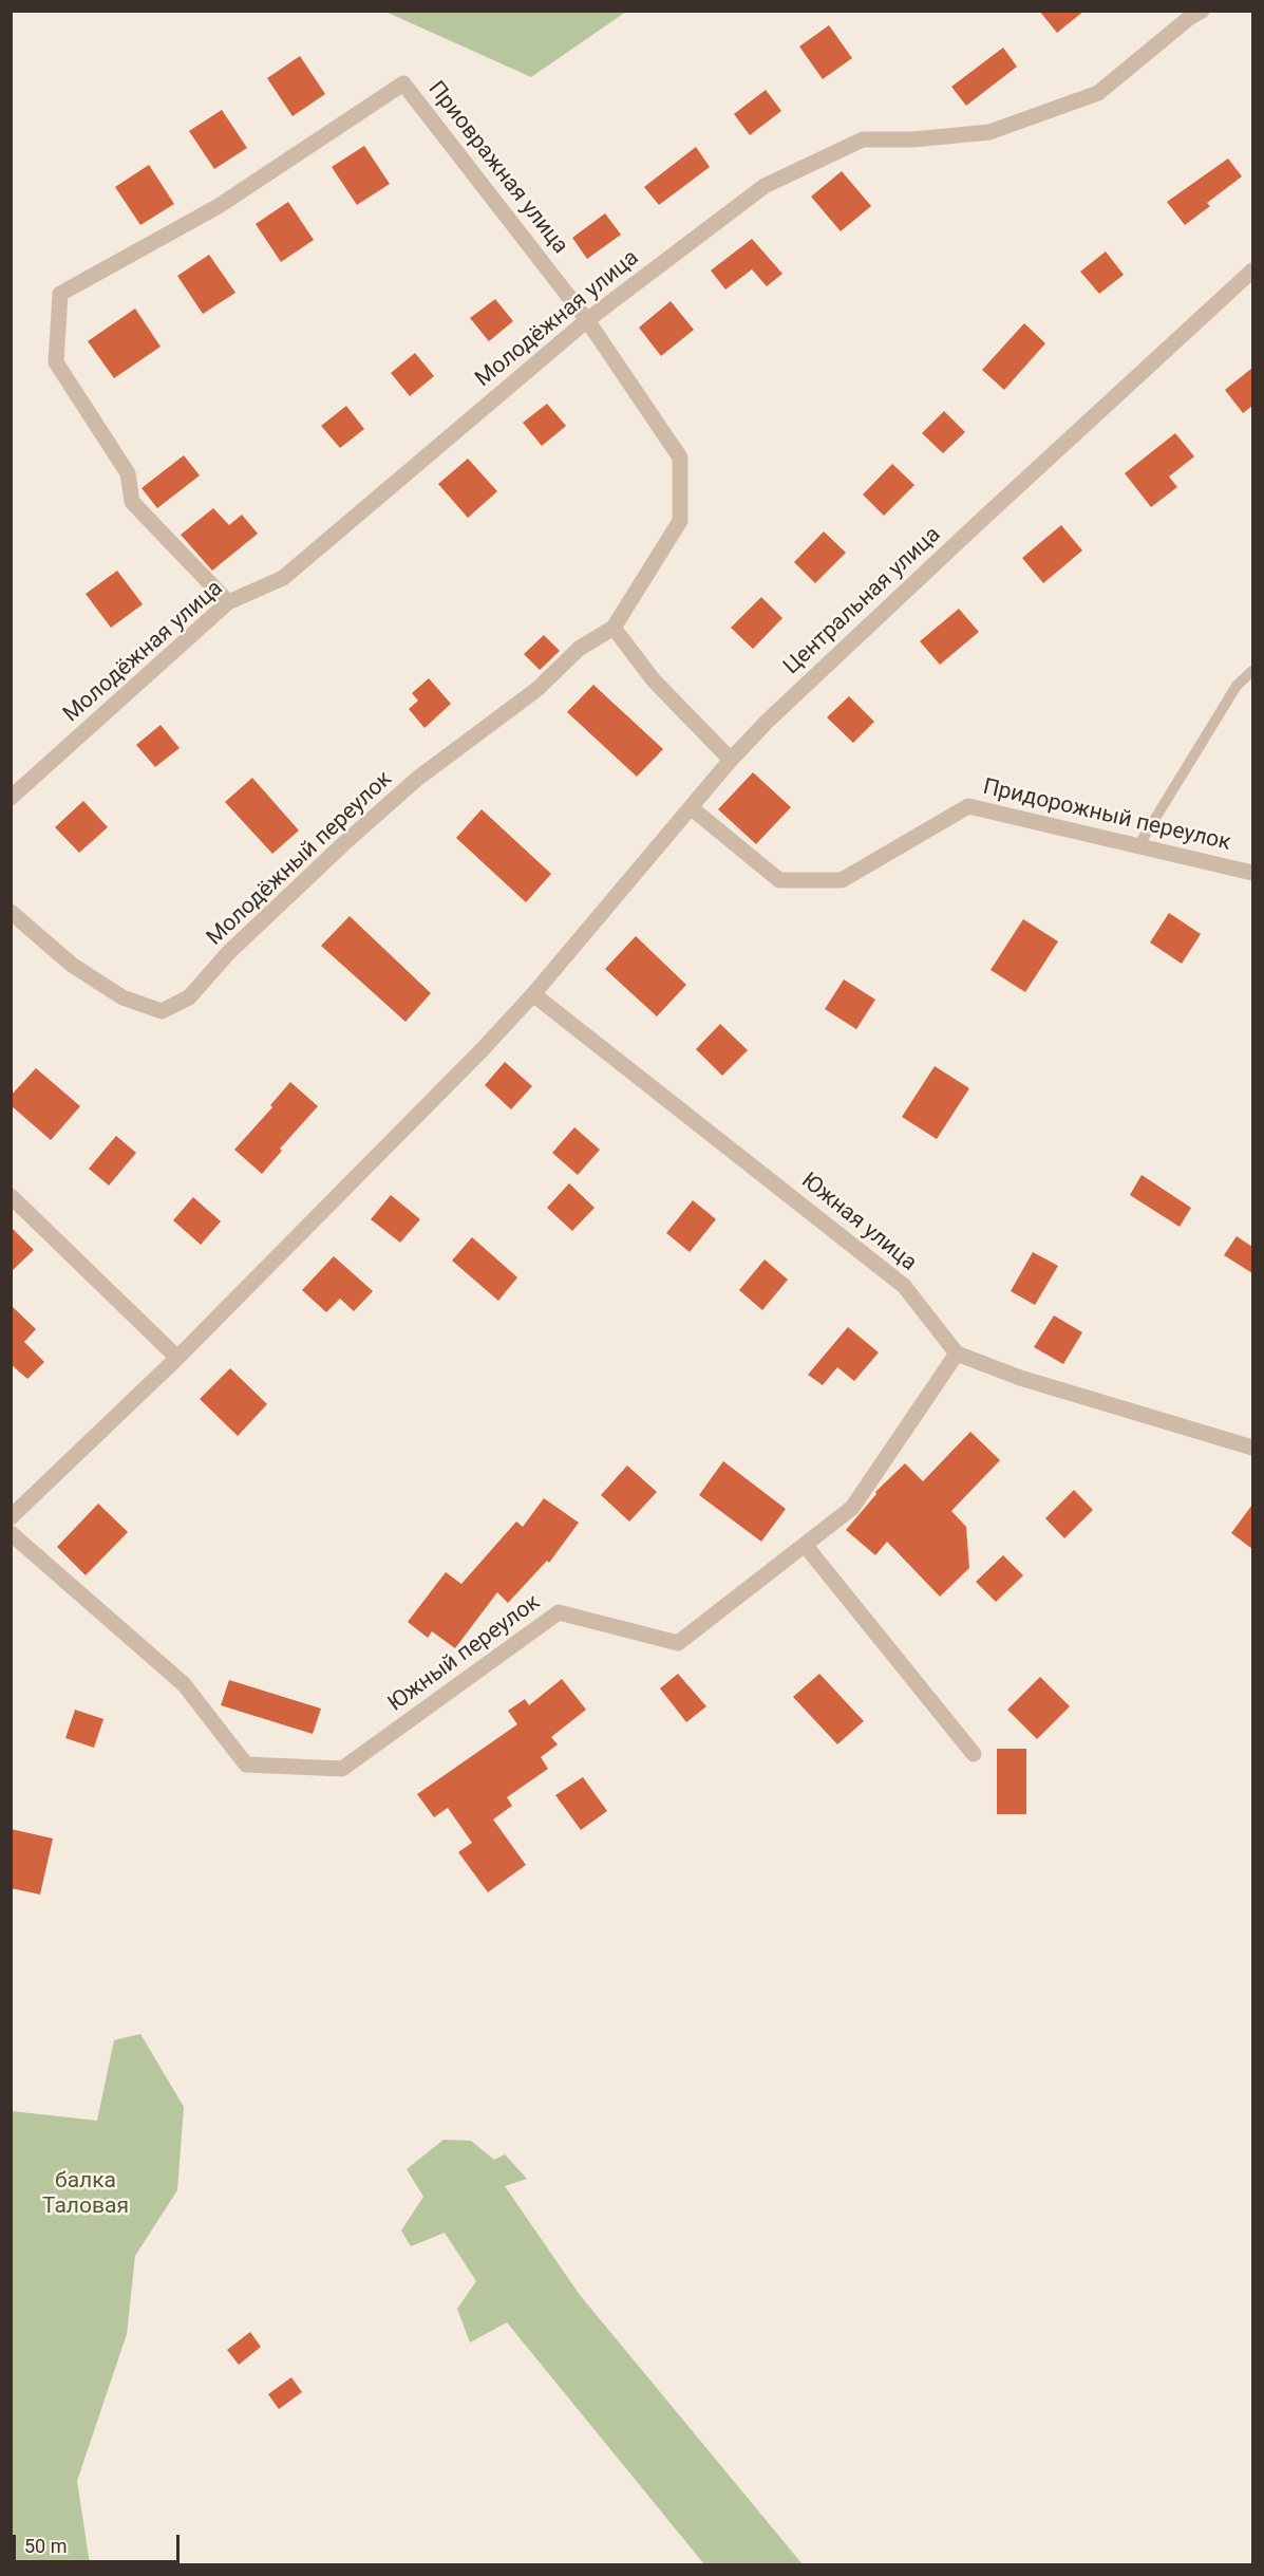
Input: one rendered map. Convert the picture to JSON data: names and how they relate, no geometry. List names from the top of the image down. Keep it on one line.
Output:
{"streets":{"street":["Приовражная улица","Молодёжная улица","Центральная улица","Придорожный переулок","Молодёжный переулок","Южная улица","Южный переулок"]},"crossings":[["Приовражная улица","Молодёжная улица"],["Приовражная улица","Молодёжный переулок"],["Центральная улица","Придорожный переулок"],["Центральная улица","Южная улица"],["Южная улица","Южный переулок"]],"parks":["балка Таловая"],"scale_bar":"50 m"}
